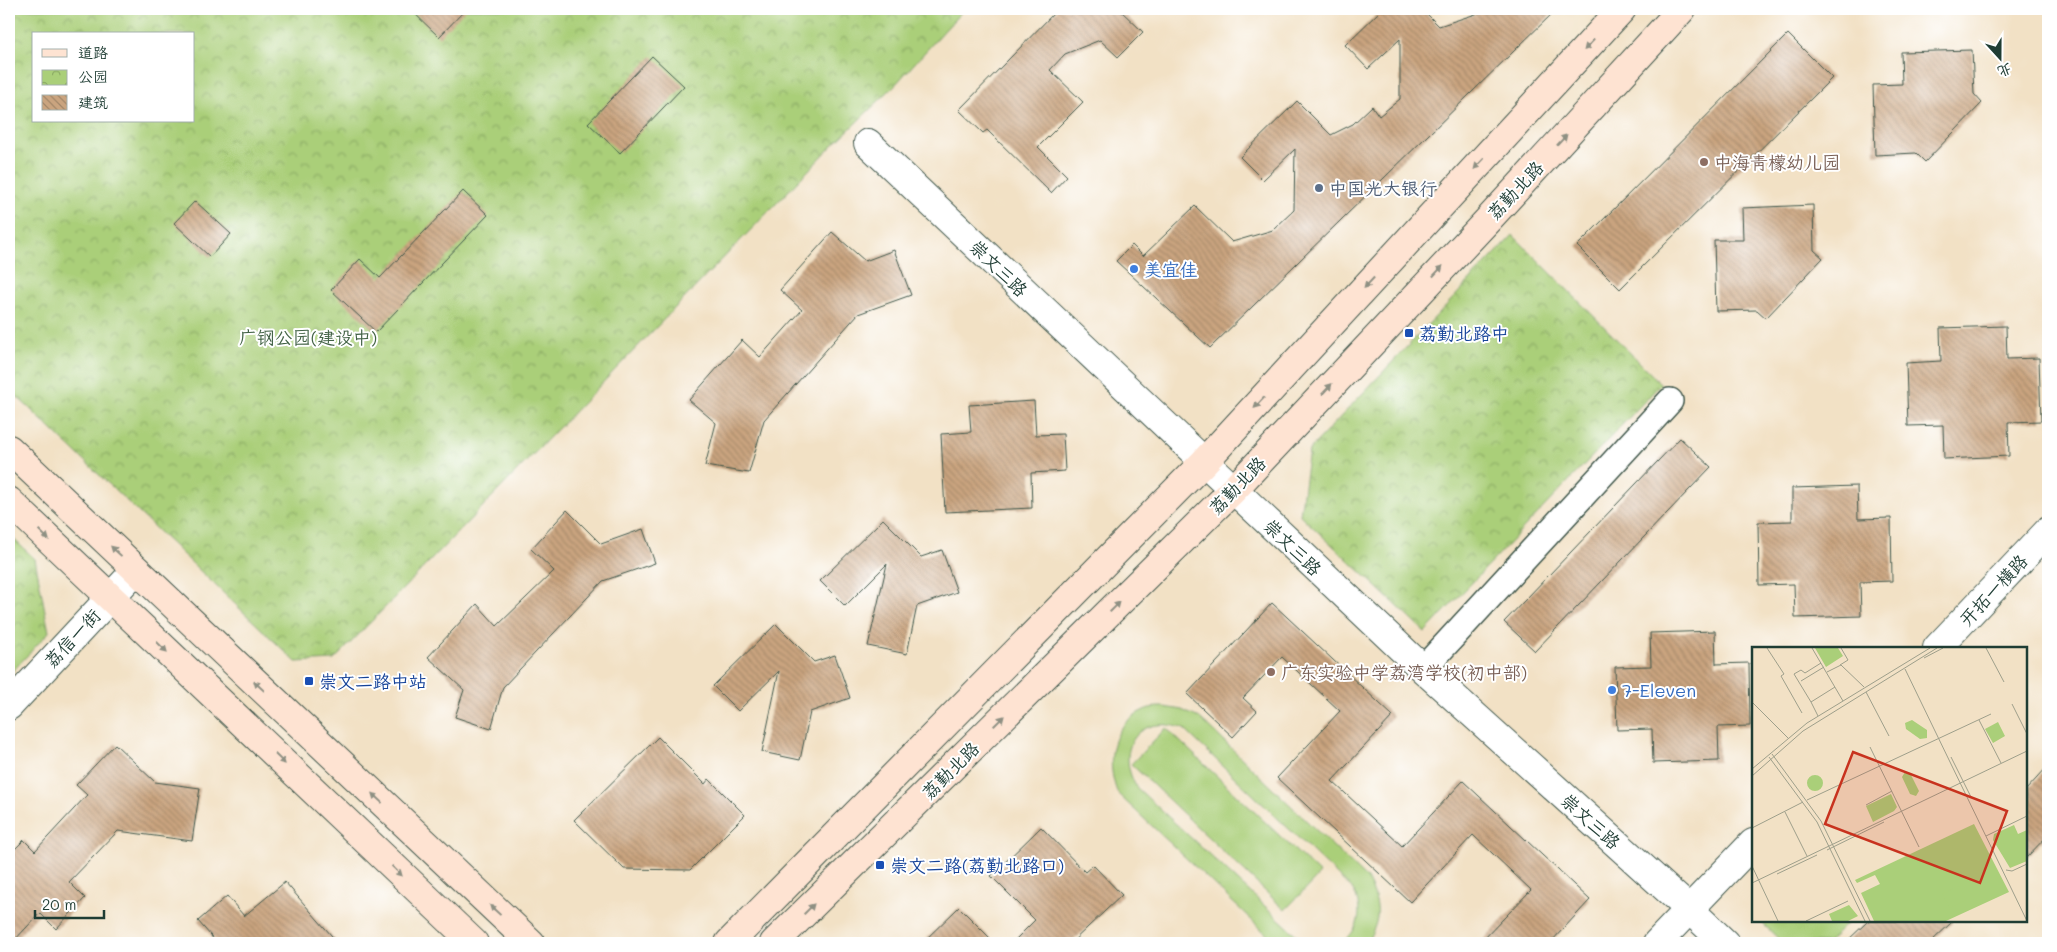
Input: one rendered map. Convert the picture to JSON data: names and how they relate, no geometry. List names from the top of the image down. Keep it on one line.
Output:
{"streets":{"main road":["荔勤北路"],"street":["崇文三路","开拓一横路","荔信一街"]},"crossings":[["荔勤北路","崇文三路"]],"parks":["广钢公园(建设中)"],"places":{"other":["中海青檬幼儿园","中国光大银行","美宜佳","广东实验中学荔湾学校(初中部)","7-Eleven"],"transit":["荔勤北路中","崇文二路中站","崇文二路(荔勤北路口)"]},"legend":["道路","公园","建筑"],"scale_bar":"20 m","north":"bottom"}
